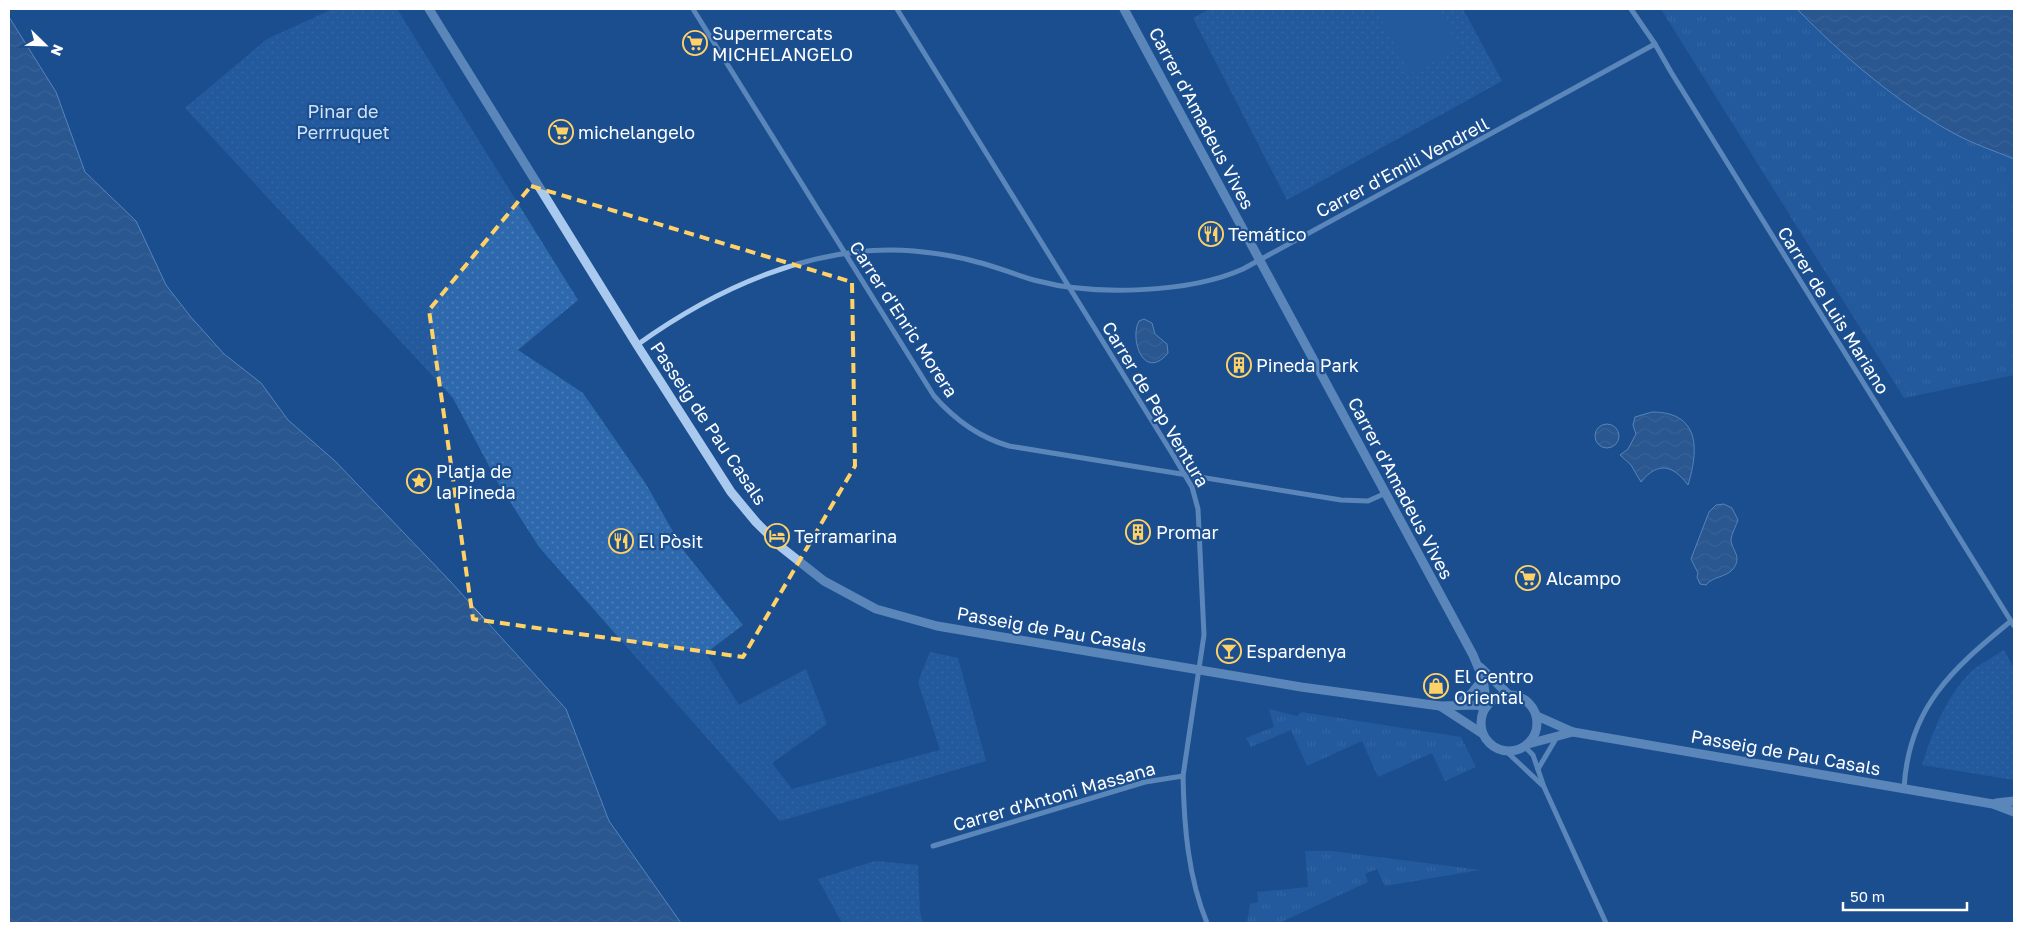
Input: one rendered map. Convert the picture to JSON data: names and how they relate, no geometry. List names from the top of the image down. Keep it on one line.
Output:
{"streets":{"street":["Carrer d'Amadeus Vives","Carrer d'Emili Vendrell","Carrer de Luis Mariano","Carrer d'Enric Morera","Carrer de Pep Ventura","Passeig de Pau Casals","Carrer d'Antoni Massana"]},"crossings":[["Carrer d'Amadeus Vives","Carrer d'Emili Vendrell"],["Carrer d'Amadeus Vives","Carrer d'Enric Morera"],["Carrer d'Amadeus Vives","Passeig de Pau Casals"],["Carrer d'Emili Vendrell","Carrer de Luis Mariano"],["Carrer d'Emili Vendrell","Carrer d'Enric Morera"],["Carrer d'Emili Vendrell","Carrer de Pep Ventura"],["Carrer d'Emili Vendrell","Passeig de Pau Casals"],["Carrer d'Enric Morera","Carrer de Pep Ventura"],["Carrer de Pep Ventura","Passeig de Pau Casals"],["Carrer de Pep Ventura","Carrer d'Antoni Massana"]],"parks":["Pinar de Perrruquet"],"places":{"supermarket":["Supermercats MICHELANGELO","michelangelo","Alcampo"],"restaurant":["Temático","El Pòsit"],"building":["Pineda Park","Promar"],"place":["Platja de la Pineda"],"hotel":["Terramarina"],"bar":["Espardenya"],"shop":["El Centro Oriental"]},"scale_bar":"50 m","north":"bottom right"}
